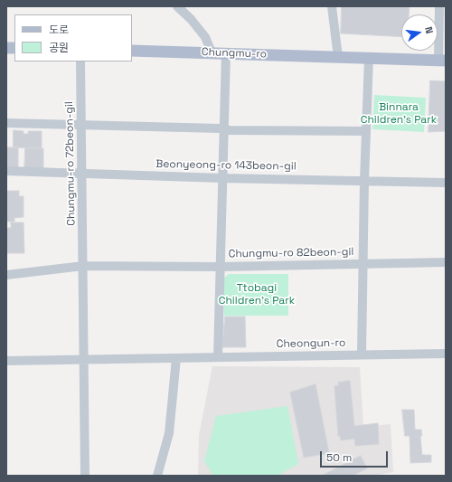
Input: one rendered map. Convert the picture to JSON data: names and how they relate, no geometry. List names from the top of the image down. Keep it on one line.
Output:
{"streets":{"main road":["Chungmu-ro"],"street":["Chungmu-ro 72beon-gil","Beonyeong-ro 143beon-gil","Chungmu-ro 82beon-gil","Cheongun-ro"]},"crossings":[["Chungmu-ro","Chungmu-ro 82beon-gil"],["Chungmu-ro 72beon-gil","Beonyeong-ro 143beon-gil"],["Chungmu-ro 72beon-gil","Cheongun-ro"],["Beonyeong-ro 143beon-gil","Chungmu-ro 82beon-gil"],["Chungmu-ro 82beon-gil","Cheongun-ro"]],"parks":["Binnara Children's Park","Ttobagi Children's Park"],"legend":["도로","공원"],"scale_bar":"50 m","north":"right"}
